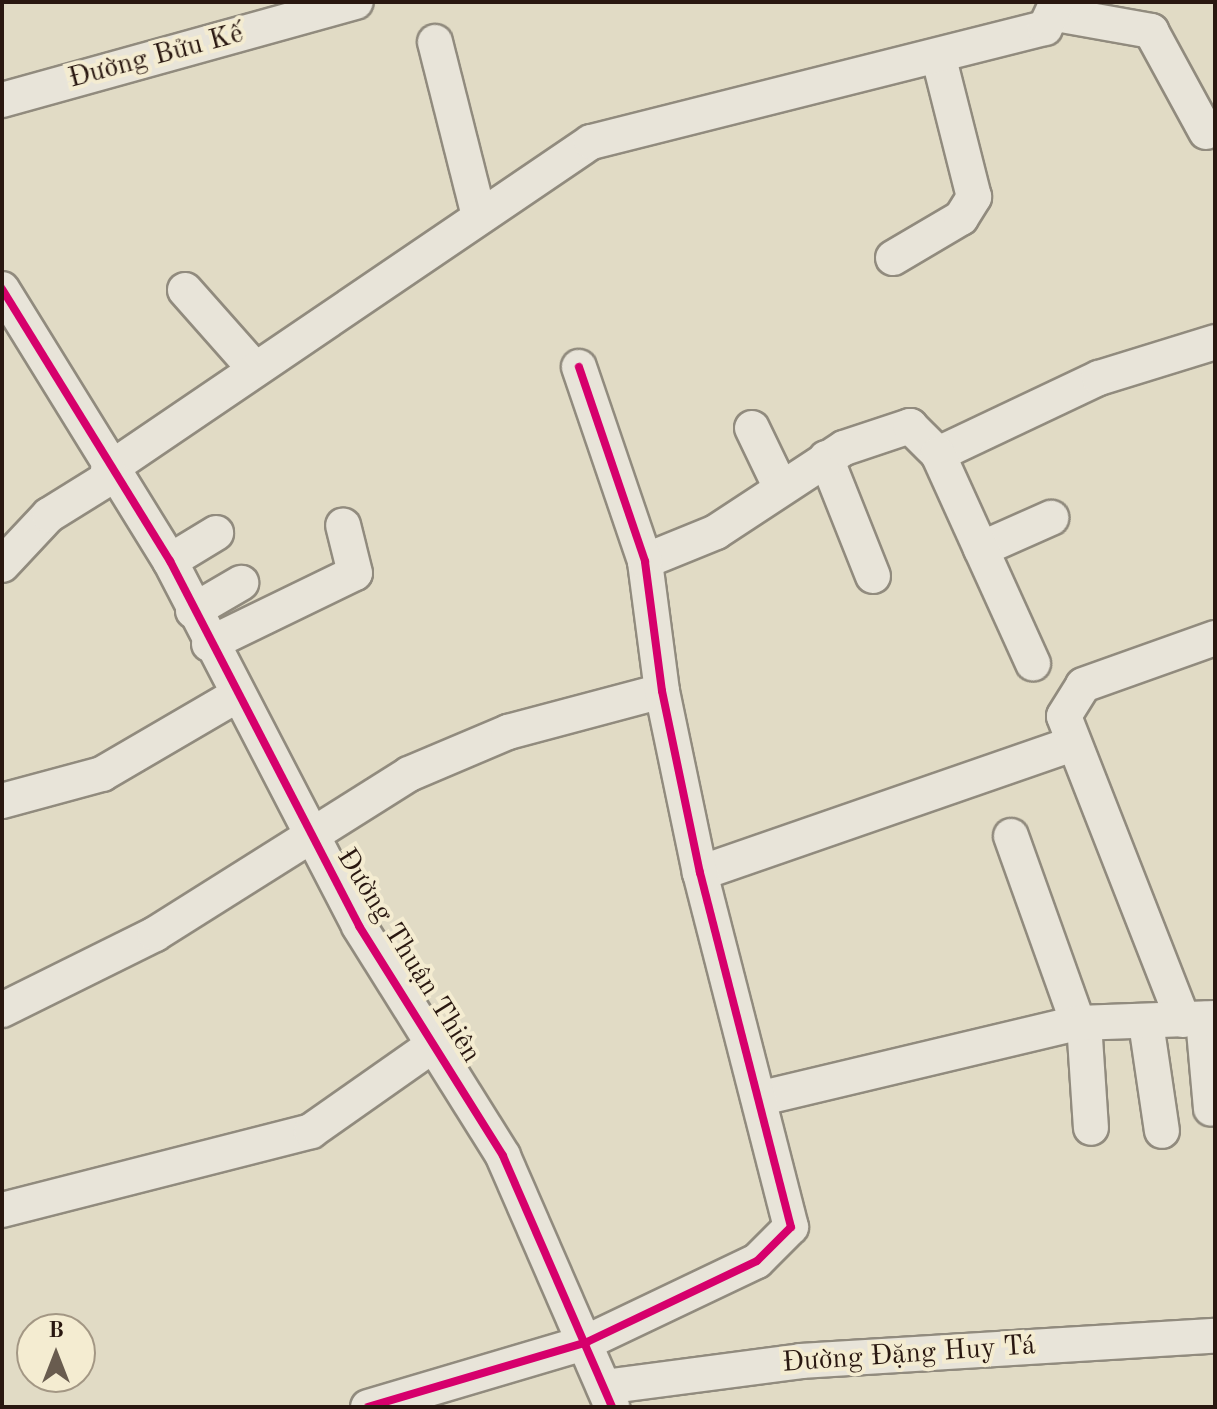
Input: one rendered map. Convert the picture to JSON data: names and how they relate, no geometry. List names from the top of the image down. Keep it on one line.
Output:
{"streets":{"street":["Đường Bửu Kế","Đường Thuận Thiên","Đường Đặng Huy Tá"]},"crossings":[["Đường Thuận Thiên","Đường Đặng Huy Tá"]],"north":"top"}
